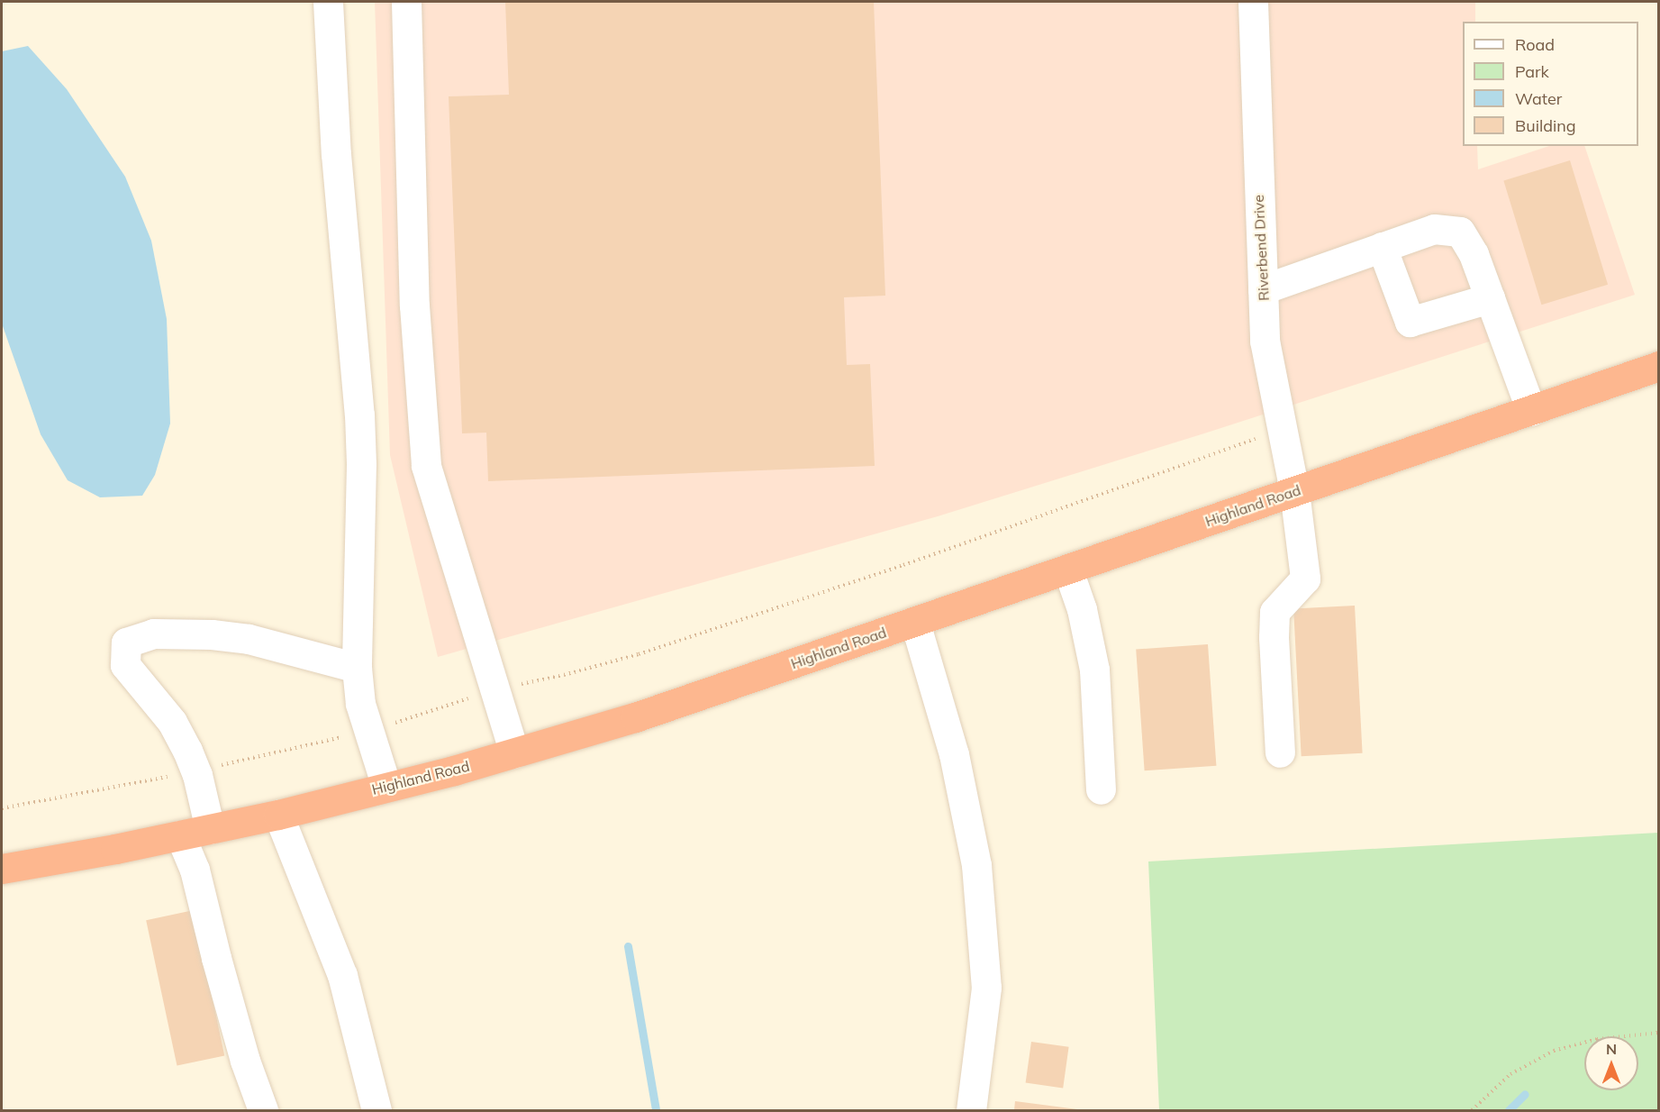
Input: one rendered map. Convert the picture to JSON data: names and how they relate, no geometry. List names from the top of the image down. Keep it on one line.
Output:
{"streets":{"highway":["Highland Road"],"lane":["Riverbend Drive"]},"crossings":[["Riverbend Drive","Highland Road"]],"legend":["Road","Park","Water","Building"],"north":"top"}
